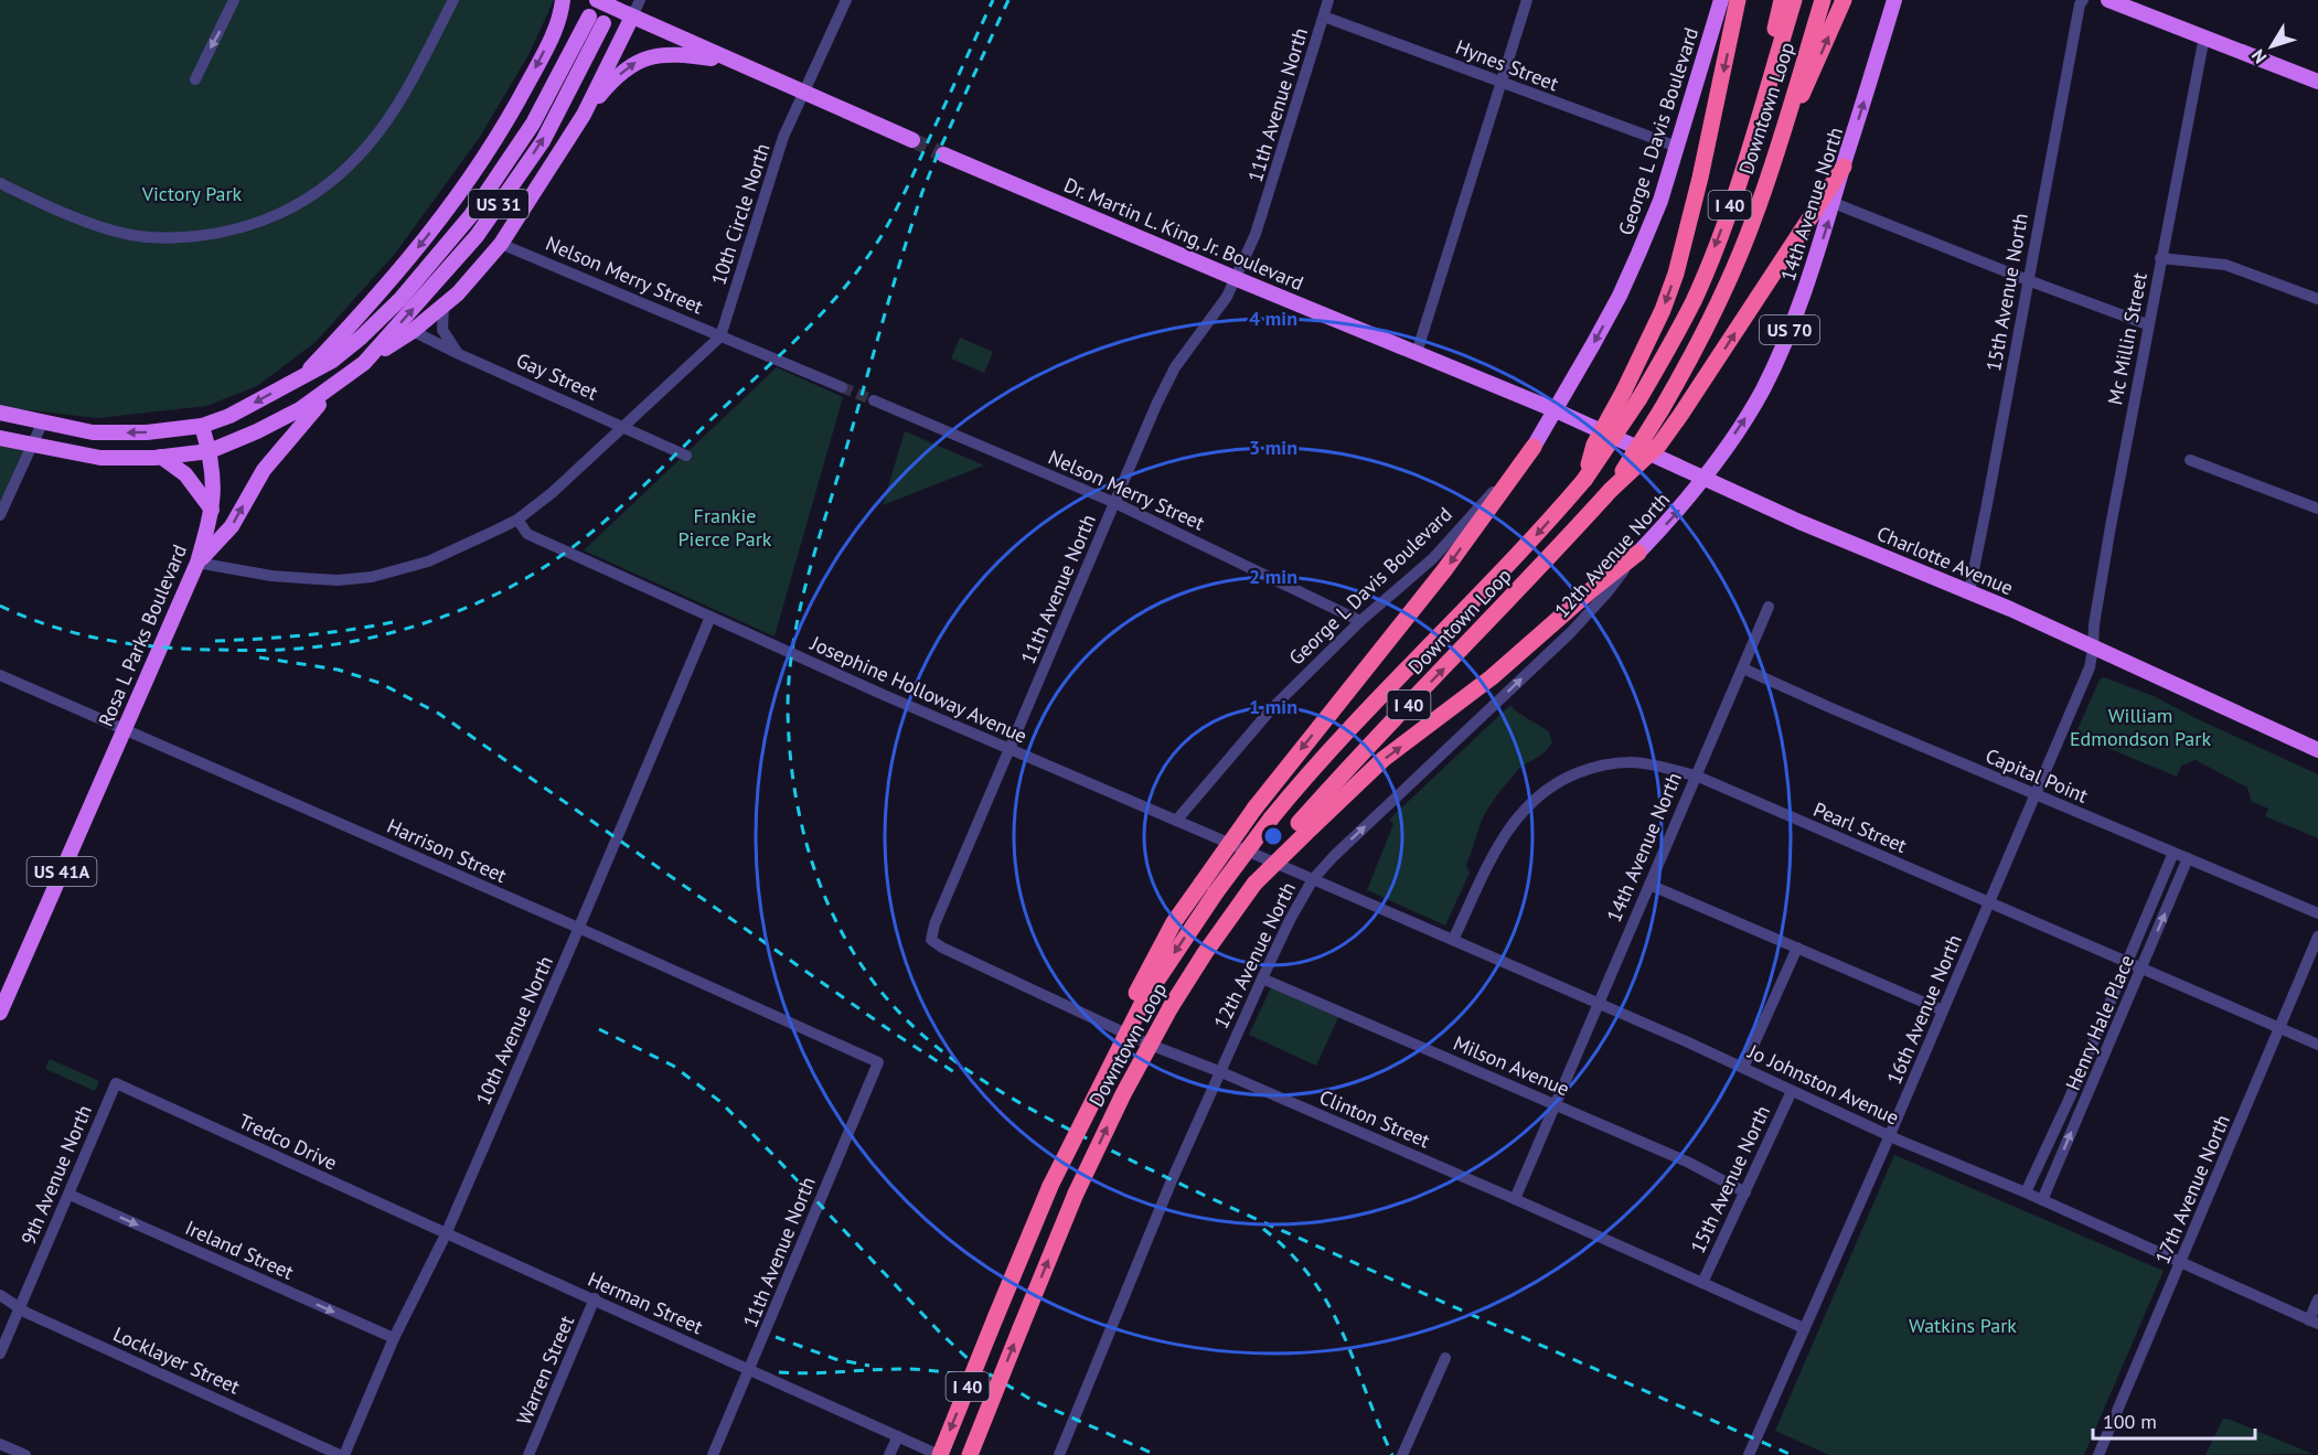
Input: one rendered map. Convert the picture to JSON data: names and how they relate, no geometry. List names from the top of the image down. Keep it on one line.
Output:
{"streets":{"highway":["Downtown Loop","I 40"],"main road":["George L Davis Boulevard","US 31","14th Avenue North","Dr. Martin L. King, Jr. Boulevard","US 70","12th Avenue North","Charlotte Avenue","Rosa L Parks Boulevard","US 41A"],"street":["Hynes Street","11th Avenue North","10th Circle North","Nelson Merry Street","15th Avenue North","Mc Millin Street","Gay Street","Josephine Holloway Avenue","Capital Point","Pearl Street","Harrison Street","16th Avenue North","Henry Hale Place","10th Avenue North","Milson Avenue","Jo Johnston Avenue","Clinton Street","Tredco Drive","9th Avenue North","17th Avenue North","Ireland Street","Herman Street","Locklayer Street","Warren Street"]},"crossings":[["Hynes Street","11th Avenue North"],["Hynes Street","George L Davis Boulevard"],["11th Avenue North","Dr. Martin L. King, Jr. Boulevard"],["11th Avenue North","Nelson Merry Street"],["11th Avenue North","Josephine Holloway Avenue"],["11th Avenue North","Harrison Street"],["11th Avenue North","Clinton Street"],["11th Avenue North","Herman Street"],["Downtown Loop","Herman Street"],["George L Davis Boulevard","Dr. Martin L. King, Jr. Boulevard"],["George L Davis Boulevard","Nelson Merry Street"],["George L Davis Boulevard","Charlotte Avenue"],["George L Davis Boulevard","Josephine Holloway Avenue"],["US 31","Rosa L Parks Boulevard"],["US 31","US 41A"],["14th Avenue North","12th Avenue North"],["14th Avenue North","Charlotte Avenue"],["14th Avenue North","Capital Point"],["14th Avenue North","Pearl Street"],["14th Avenue North","Milson Avenue"],["14th Avenue North","Jo Johnston Avenue"],["14th Avenue North","Clinton Street"],["10th Circle North","Nelson Merry Street"],["10th Circle North","Gay Street"],["10th Circle North","Rosa L Parks Boulevard"],["10th Circle North","Josephine Holloway Avenue"],["Dr. Martin L. King, Jr. Boulevard","Charlotte Avenue"],["15th Avenue North","Charlotte Avenue"],["15th Avenue North","Milson Avenue"],["15th Avenue North","Jo Johnston Avenue"],["15th Avenue North","Clinton Street"],["Mc Millin Street","Charlotte Avenue"],["Mc Millin Street","16th Avenue North"],["12th Avenue North","Charlotte Avenue"],["12th Avenue North","Josephine Holloway Avenue"],["12th Avenue North","Milson Avenue"],["12th Avenue North","Jo Johnston Avenue"],["12th Avenue North","Clinton Street"],["Charlotte Avenue","16th Avenue North"],["Rosa L Parks Boulevard","Harrison Street"],["Rosa L Parks Boulevard","US 41A"],["Josephine Holloway Avenue","10th Avenue North"],["Josephine Holloway Avenue","Jo Johnston Avenue"],["Capital Point","16th Avenue North"],["Capital Point","Henry Hale Place"],["Pearl Street","16th Avenue North"],["Pearl Street","Henry Hale Place"],["Pearl Street","Jo Johnston Avenue"],["Pearl Street","17th Avenue North"],["Harrison Street","10th Avenue North"],["16th Avenue North","Jo Johnston Avenue"],["16th Avenue North","Clinton Street"],["Henry Hale Place","Jo Johnston Avenue"],["10th Avenue North","Tredco Drive"],["10th Avenue North","Ireland Street"],["10th Avenue North","Herman Street"],["10th Avenue North","Locklayer Street"],["Jo Johnston Avenue","17th Avenue North"],["Tredco Drive","9th Avenue North"],["Tredco Drive","Herman Street"],["9th Avenue North","Ireland Street"],["9th Avenue North","Locklayer Street"],["Herman Street","Warren Street"]],"one_way":["14th Avenue North","12th Avenue North","Ireland Street"],"parks":["Victory Park","Frankie Pierce Park","William Edmondson Park","Watkins Park"],"scale_bar":"100 m","north":"bottom left","rings":["4 min","3 min","2 min","1 min"]}
